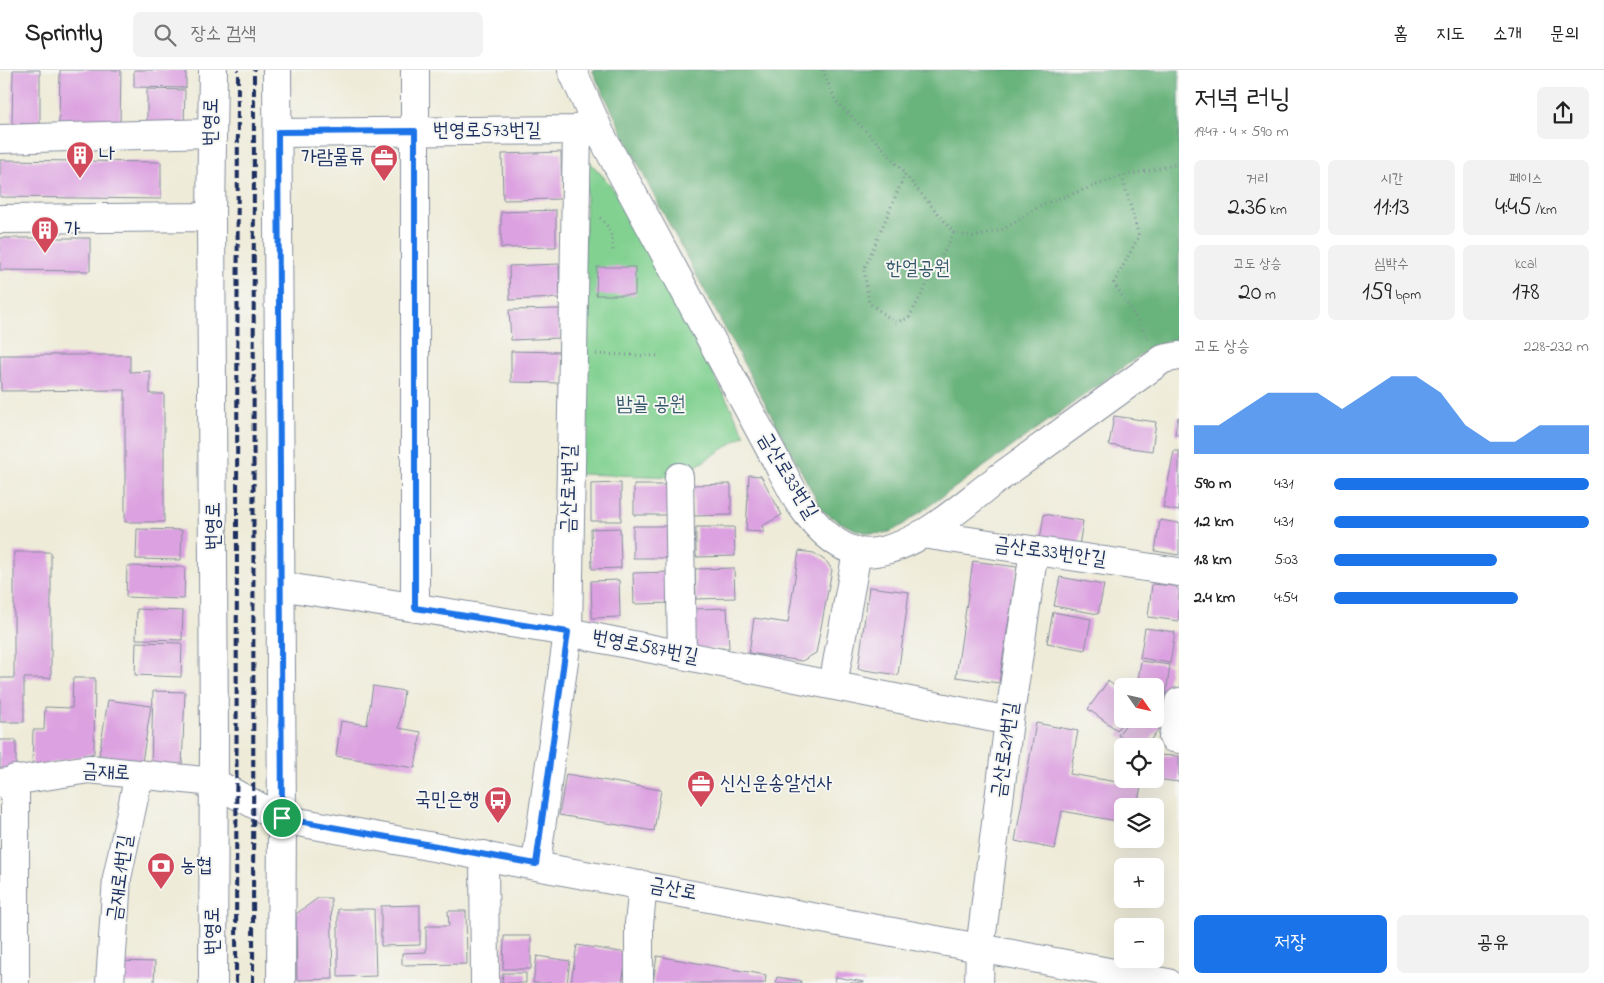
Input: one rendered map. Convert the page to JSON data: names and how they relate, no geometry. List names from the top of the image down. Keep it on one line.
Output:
{"streets":{"street":["번영로","번영로573번길","금산로33번길","금산로7번길","금산로33번안길","번영로587번길","금산로21번길","금재로","금재로1번길","금산로"]},"crossings":[["번영로","금재로"],["번영로","금산로"],["번영로573번길","금산로33번길"],["번영로573번길","금산로7번길"],["금산로33번길","금산로7번길"],["금산로7번길","번영로587번길"],["금산로7번길","금산로"],["금산로33번안길","금산로21번길"],["번영로587번길","금산로21번길"],["금산로21번길","금산로"],["금재로","금재로1번길"],["금재로","금산로"]],"parks":["한얼공원","밤골 공원"],"places":{"building":["나","가"],"office":["가람물류","신신운송알선사"],"bus stop":["국민은행"],"bank":["농협"]},"north":"bottom right","page":{"header":"Sprintly","search":"장소 검색","nav":["홈","지도","소개","문의"],"heading":["저녁 러닝","19:47 · 4 × 590 m"],"stats":[["거리","2.36 km"],["시간","11:13"],["페이스","4:45 /km"],["고도 상승","20 m"],["심박수","159 bpm"],["kcal","178"]],"chart":["고도 상승","228–232 m"],"list":[{"name":"590 m","note":"4:31"},{"name":"1.2 km","note":"4:31"},{"name":"1.8 km","note":"5:03"},{"name":"2.4 km","note":"4:54"}],"map_buttons":["+","−"],"buttons":["저장","공유"]}}
